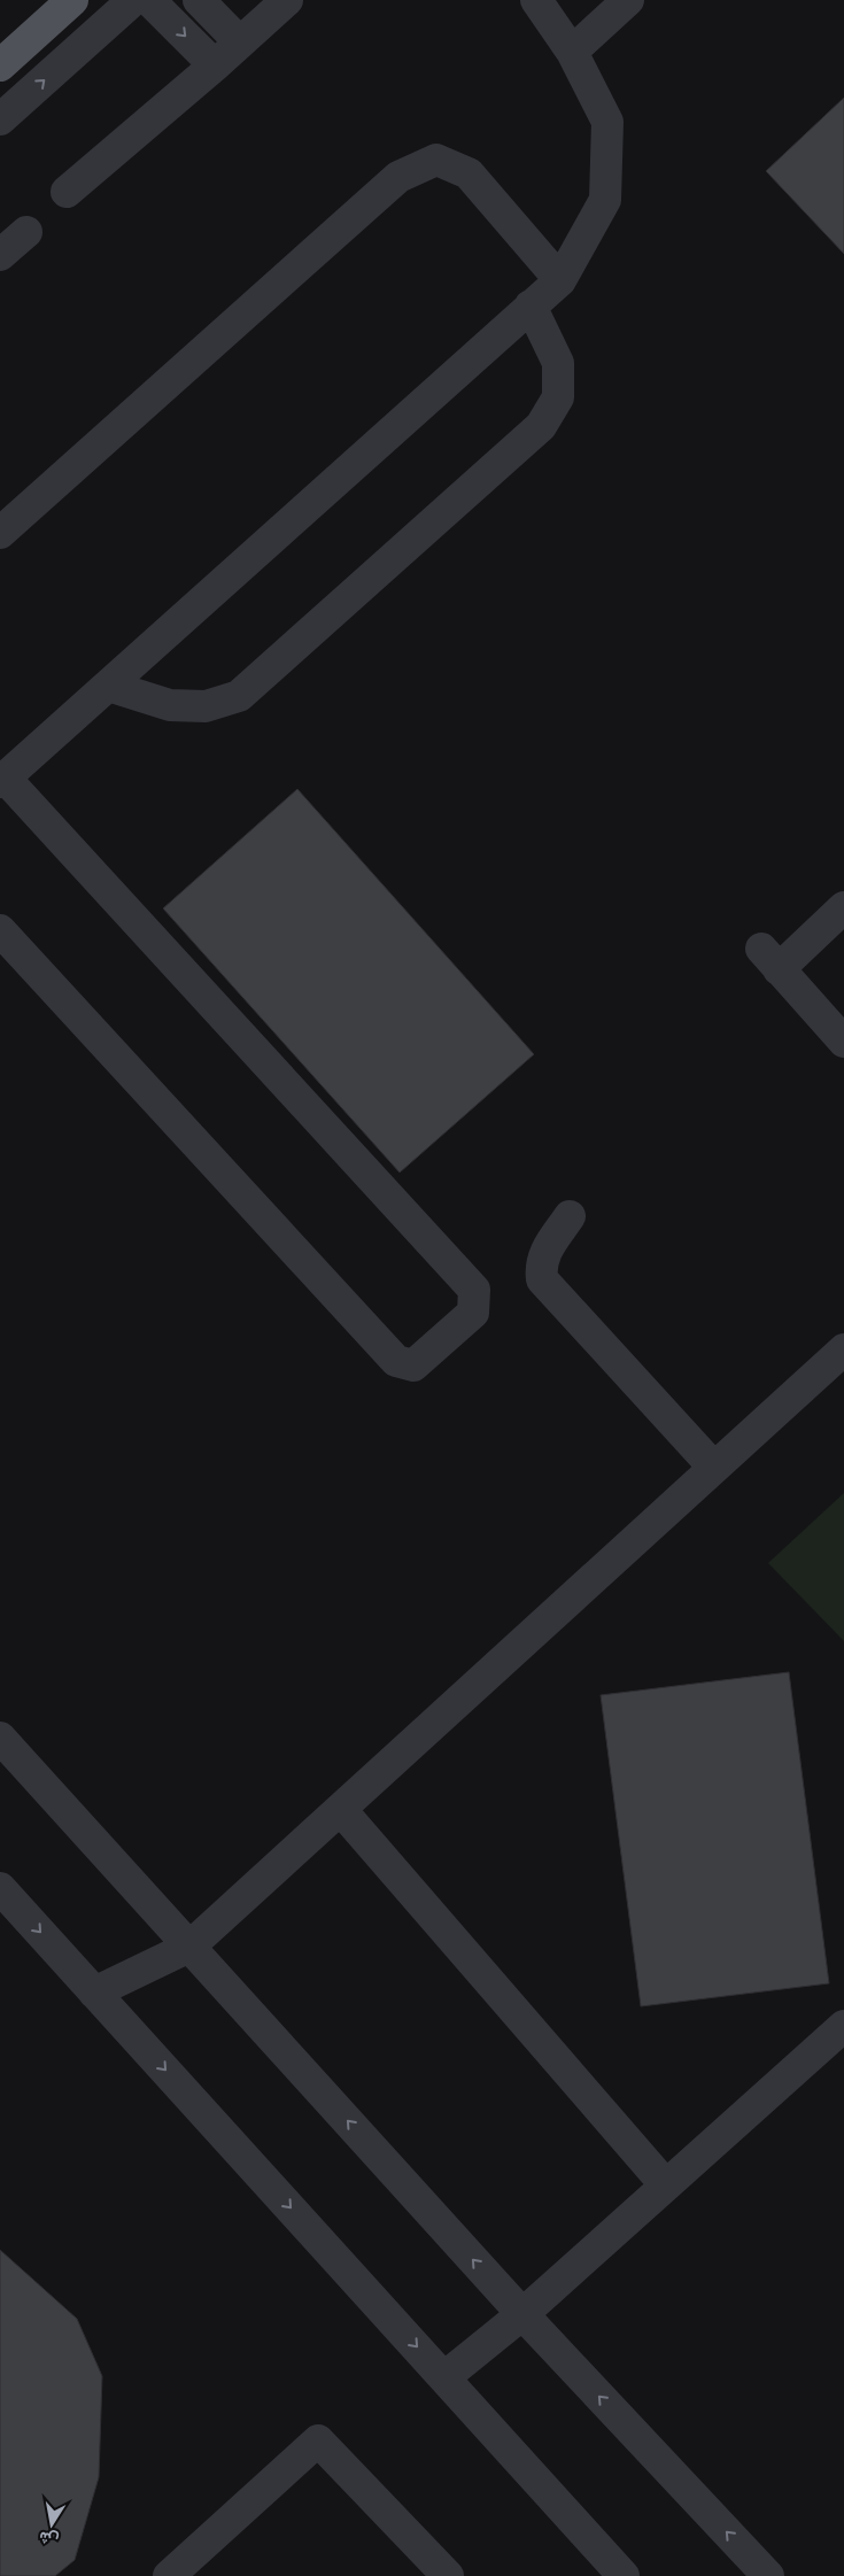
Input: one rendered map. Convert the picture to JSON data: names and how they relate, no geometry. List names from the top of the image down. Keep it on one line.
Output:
{"north":"bottom"}
